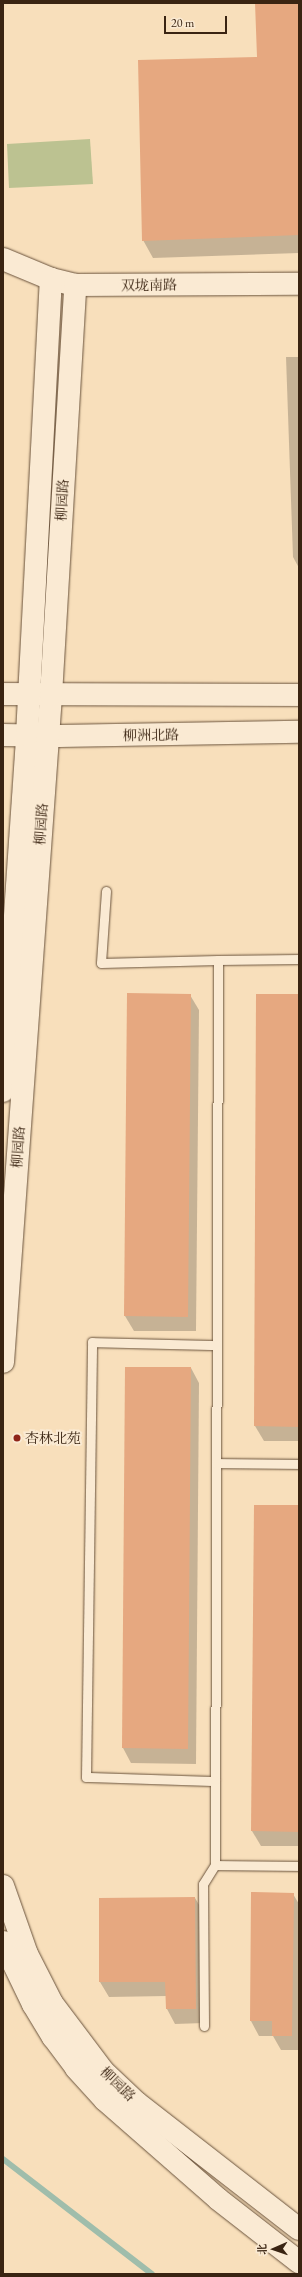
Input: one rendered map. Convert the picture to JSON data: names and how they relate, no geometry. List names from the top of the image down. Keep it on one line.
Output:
{"streets":{"street":["双垅南路","柳园路","柳洲北路"]},"crossings":[["双垅南路","柳园路"],["柳园路","柳洲北路"]],"places":["杏林北苑"],"scale_bar":"20 m","north":"left"}
